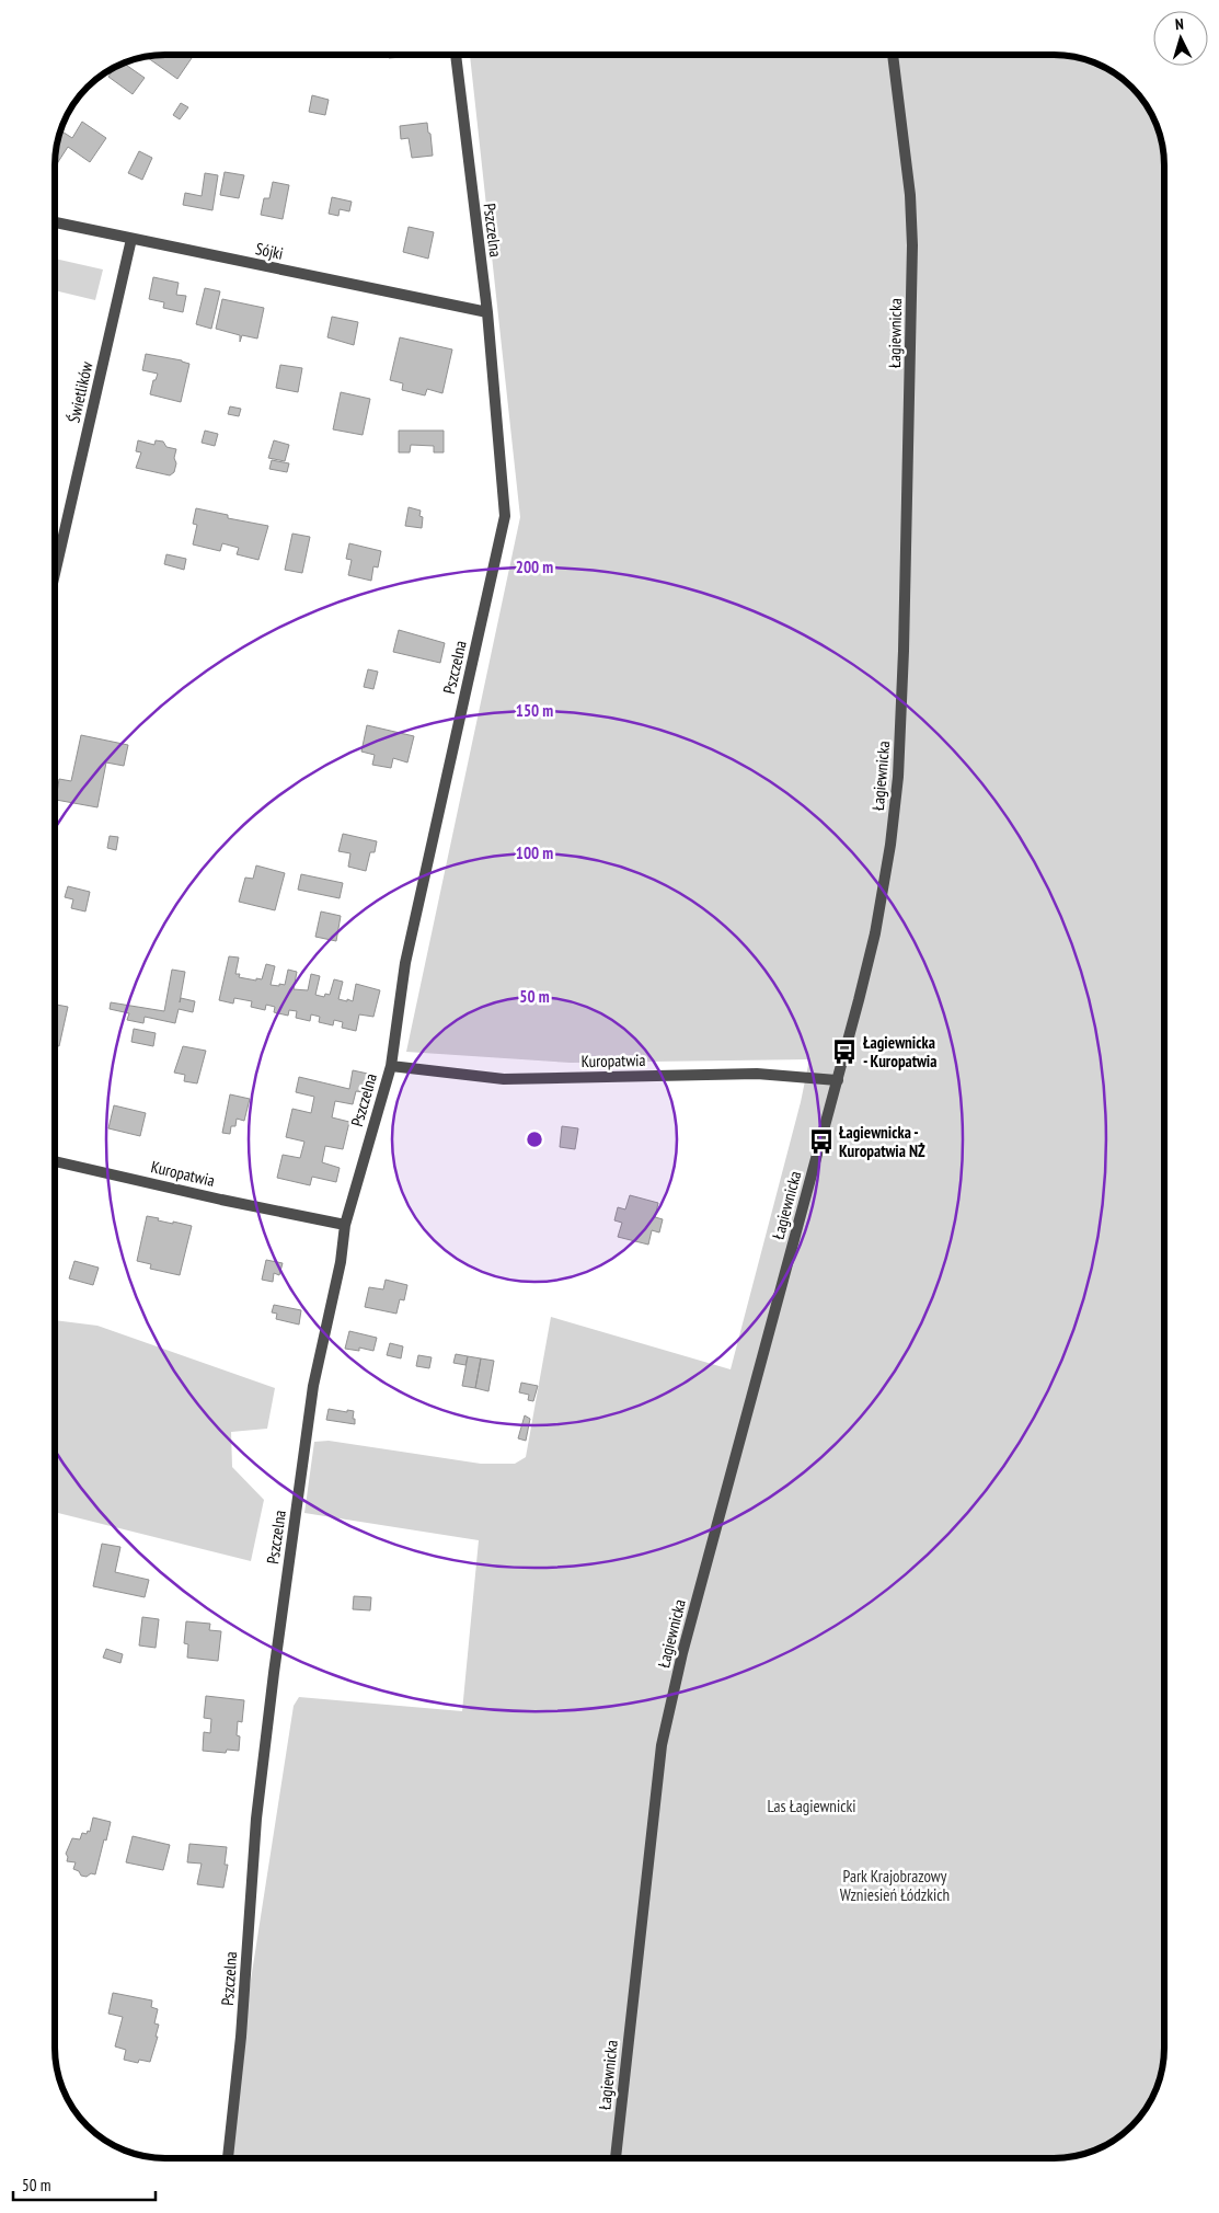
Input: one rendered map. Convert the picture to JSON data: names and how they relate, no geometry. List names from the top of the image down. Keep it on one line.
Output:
{"streets":{"street":["Pszczelna","Sójki","Łagiewnicka","Świetlików","Kuropatwia"]},"crossings":[["Pszczelna","Sójki"],["Pszczelna","Kuropatwia"],["Sójki","Świetlików"],["Łagiewnicka","Kuropatwia"]],"parks":["Las Łagiewnicki","Park Krajobrazowy Wzniesień Łódzkich"],"places":{"bus stop":["Łagiewnicka - Kuropatwia","Łagiewnicka - Kuropatwia NŻ"]},"scale_bar":"50 m","north":"top","rings":["200 m","150 m","100 m","50 m"]}
